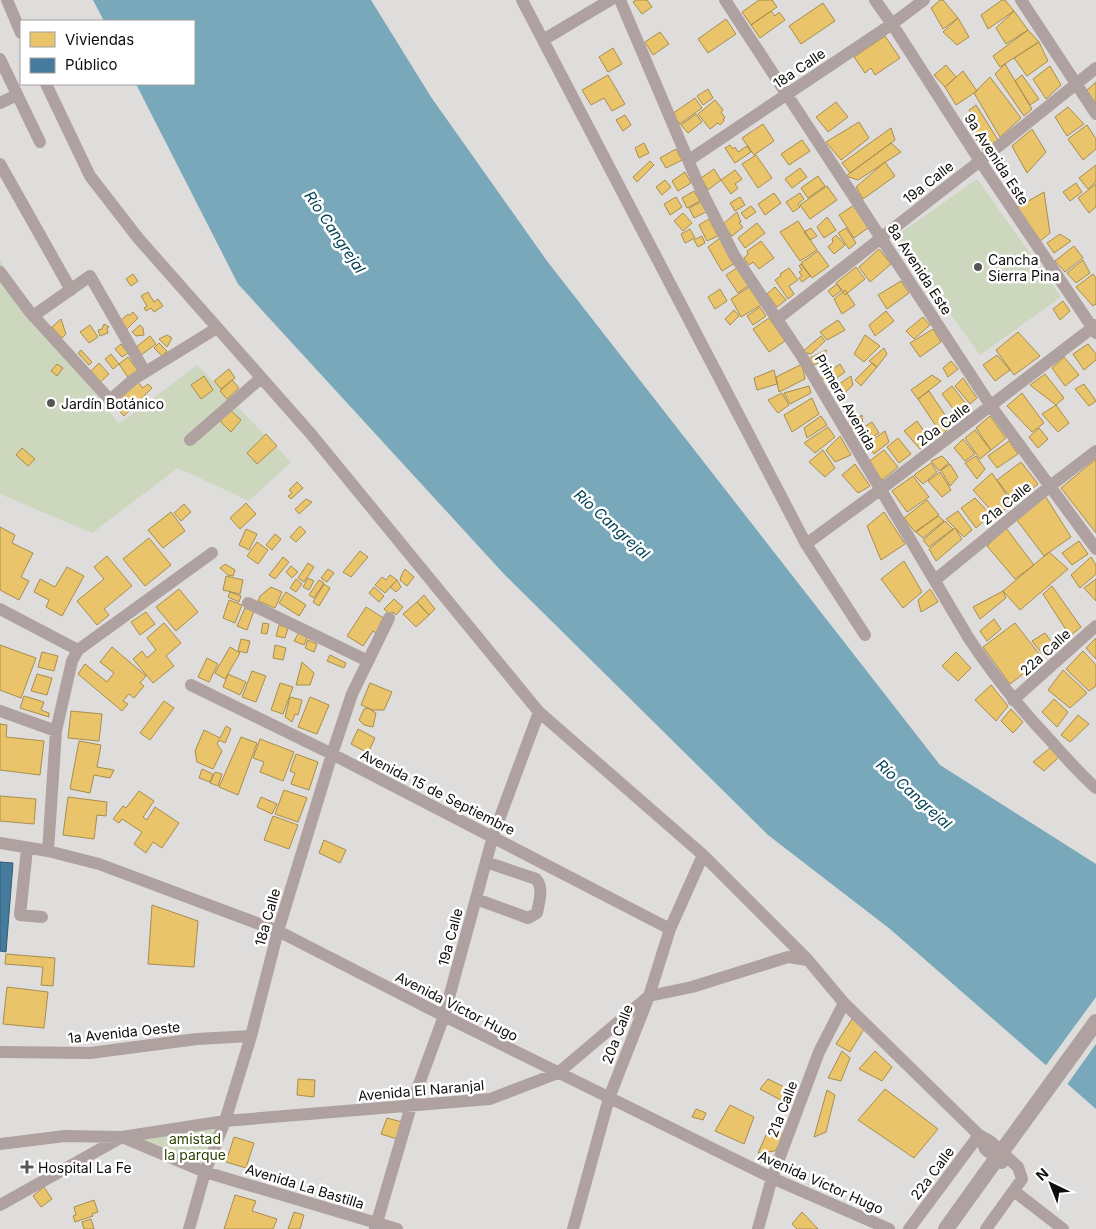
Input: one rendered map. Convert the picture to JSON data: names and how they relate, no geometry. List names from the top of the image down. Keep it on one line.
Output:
{"streets":{"street":["18a Calle","9a Avenida Este","19a Calle","8a Avenida Este","Primera Avenida","20a Calle","21a Calle","22a Calle","Avenida 15 de Septiembre","Avenida Víctor Hugo","1a Avenida Oeste","Avenida El Naranjal","Avenida La Bastilla"]},"crossings":[["18a Calle","9a Avenida Este"],["18a Calle","8a Avenida Este"],["18a Calle","Primera Avenida"],["18a Calle","Avenida 15 de Septiembre"],["18a Calle","Avenida Víctor Hugo"],["18a Calle","1a Avenida Oeste"],["18a Calle","Avenida El Naranjal"],["18a Calle","Avenida La Bastilla"],["9a Avenida Este","19a Calle"],["9a Avenida Este","20a Calle"],["19a Calle","8a Avenida Este"],["19a Calle","Primera Avenida"],["19a Calle","Avenida 15 de Septiembre"],["19a Calle","Avenida Víctor Hugo"],["19a Calle","Avenida El Naranjal"],["19a Calle","Avenida La Bastilla"],["8a Avenida Este","20a Calle"],["8a Avenida Este","21a Calle"],["Primera Avenida","20a Calle"],["Primera Avenida","21a Calle"],["Primera Avenida","22a Calle"],["20a Calle","Avenida 15 de Septiembre"],["20a Calle","Avenida Víctor Hugo"],["20a Calle","Avenida El Naranjal"],["21a Calle","Avenida Víctor Hugo"],["Avenida Víctor Hugo","Avenida El Naranjal"],["Avenida El Naranjal","Avenida La Bastilla"]],"water":["Río Cangrejal"],"parks":["amistad la parque"],"places":{"other":["Cancha Sierra Pina","Jardín Botánico"],"health":["Hospital La Fe"]},"legend":["Viviendas","Público"],"north":"top left"}
